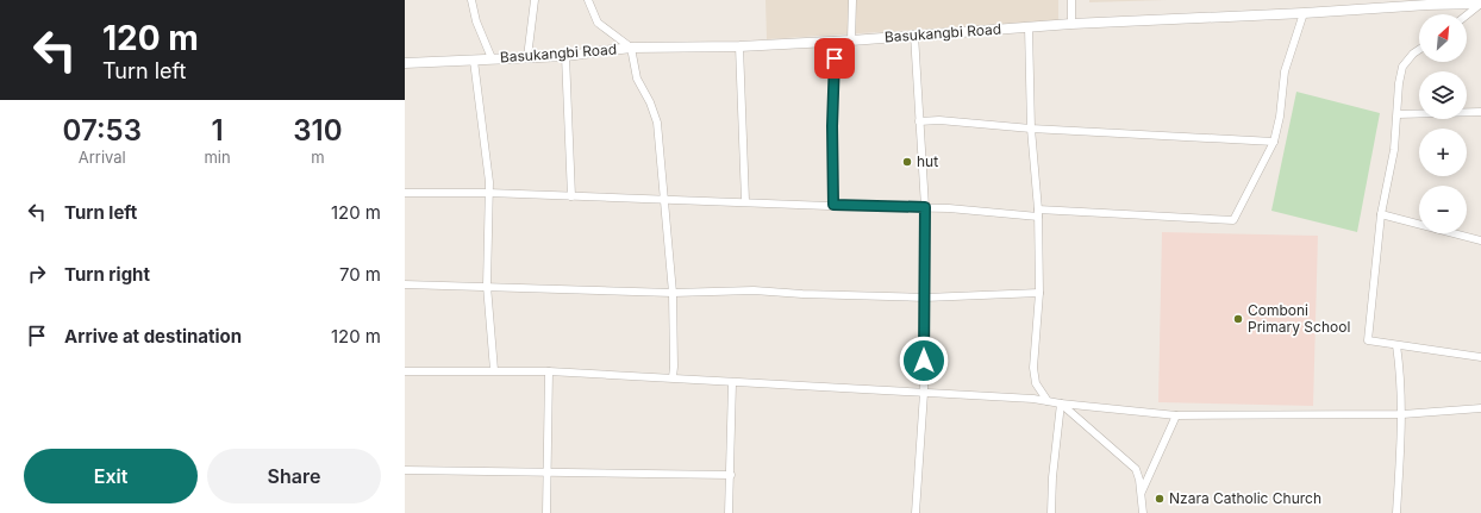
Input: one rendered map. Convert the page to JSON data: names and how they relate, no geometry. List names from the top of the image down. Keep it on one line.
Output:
{"streets":{"street":["Basukangbi Road"]},"places":["hut","Comboni Primary School","Nzara Catholic Church"],"north":"top right","page":{"turn":["120 m","Turn left"],"map_buttons":["+","−"],"eta":["07:53","Arrival","1","min","310","m"],"list":[{"name":"Turn left","value":"120 m"},{"name":"Turn right","value":"70 m"},{"name":"Arrive at destination","value":"120 m"}],"buttons":["Exit","Share"]}}
